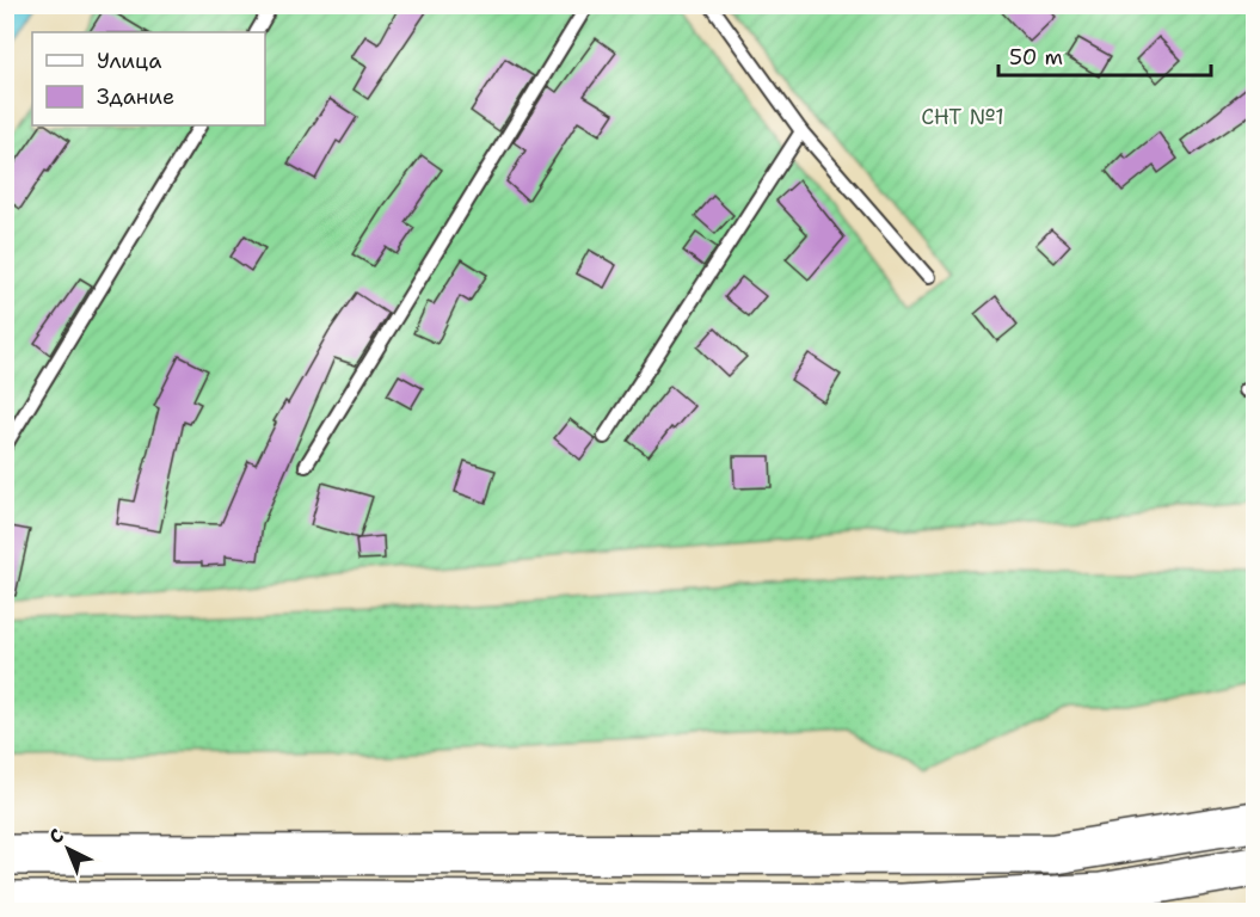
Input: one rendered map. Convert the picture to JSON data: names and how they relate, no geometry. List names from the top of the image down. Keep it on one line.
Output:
{"parks":["СНТ №1"],"legend":["Улица","Здание"],"scale_bar":"50 m","north":"top left"}
